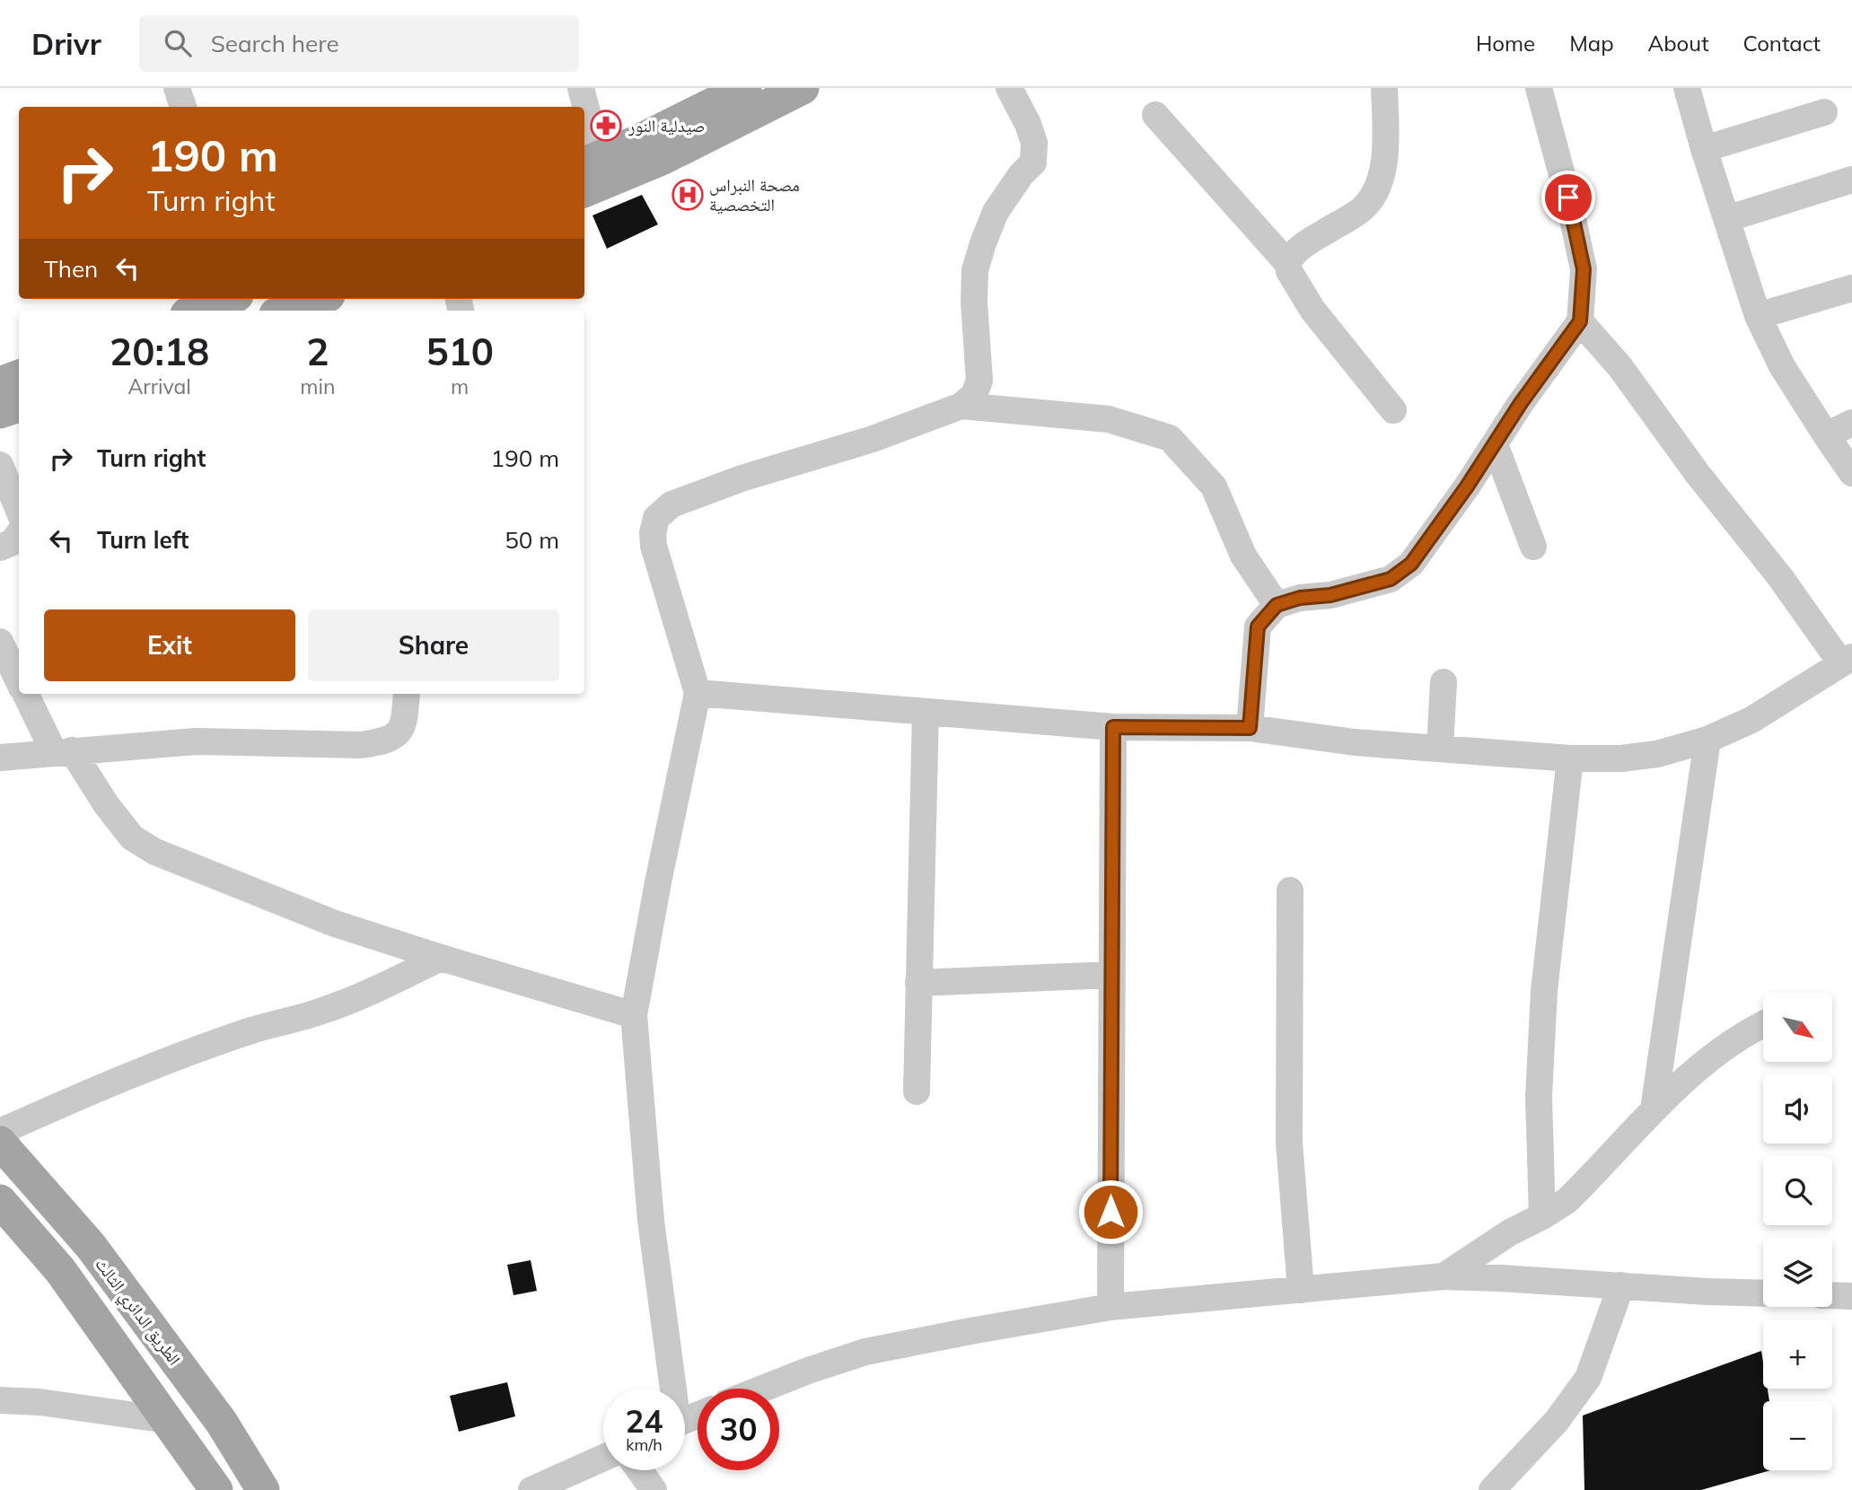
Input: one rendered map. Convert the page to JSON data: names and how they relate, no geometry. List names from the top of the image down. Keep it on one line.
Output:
{"streets":{"main road":["الطريق الدائري الثالث"]},"places":{"pharmacy":["صيدلية النور"],"hospital":["مصحة النبراس التخصصية"]},"north":"bottom right","page":{"header":"Drivr","search":"Search here","nav":["Home","Map","About","Contact"],"turn":["190 m","Turn right"],"then":"Then","eta":["20:18","Arrival","2","min","510","m"],"list":[{"name":"Turn right","value":"190 m"},{"name":"Turn left","value":"50 m"}],"buttons":["Exit","Share"],"map_buttons":["+","−"],"speed":"24 km/h","limit":"30"}}
